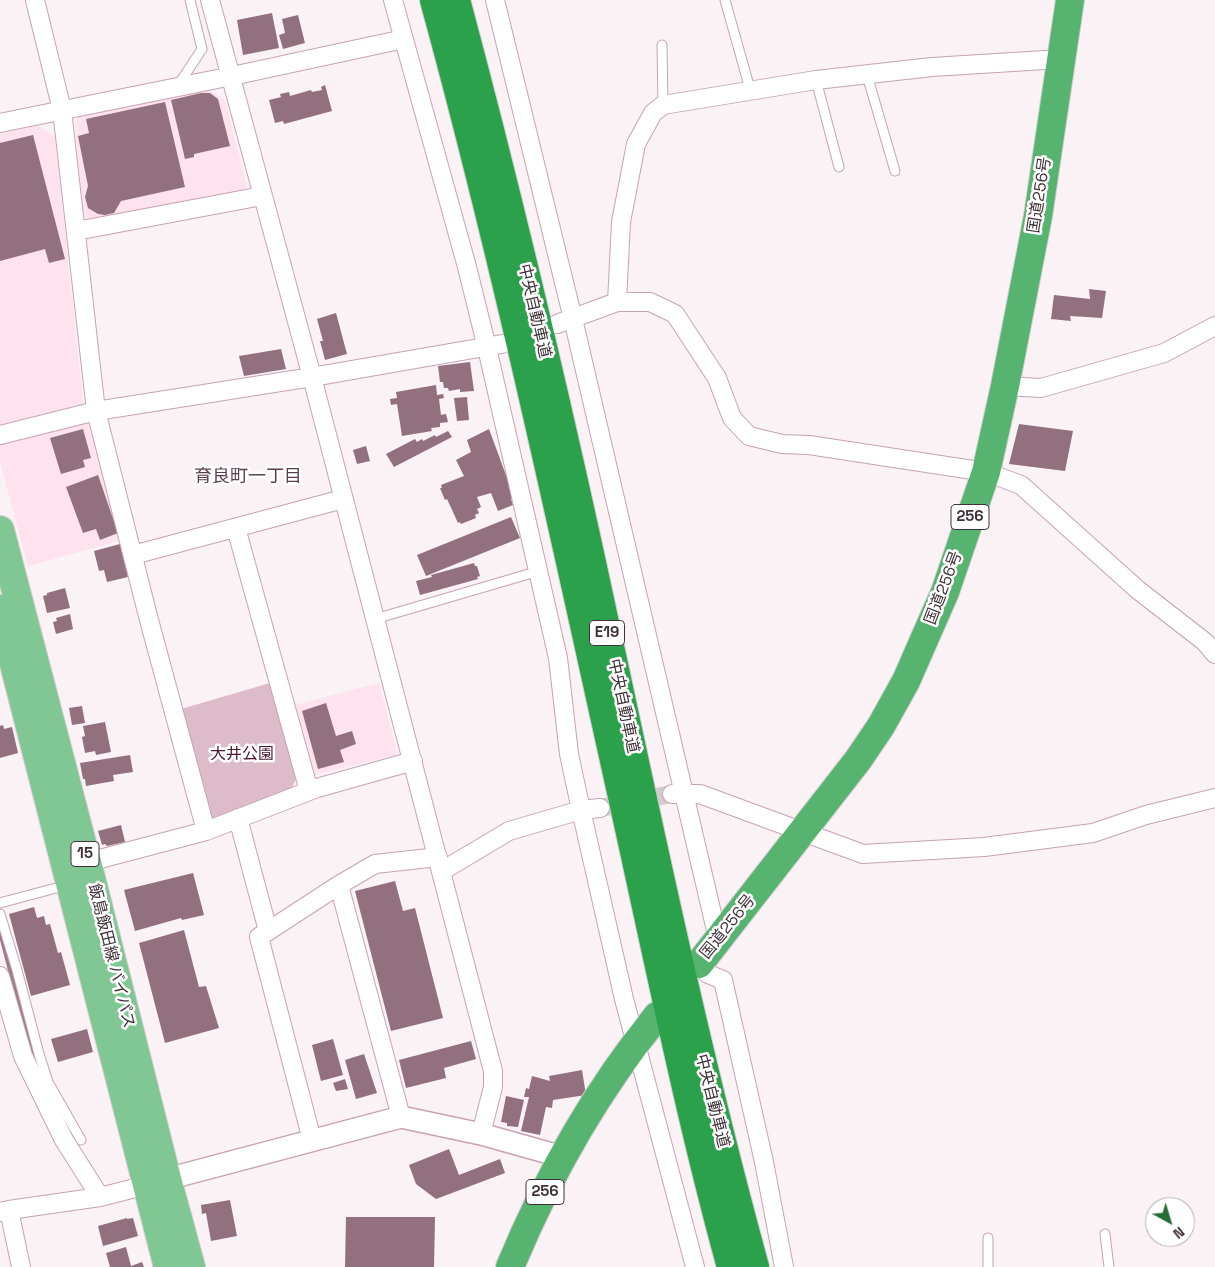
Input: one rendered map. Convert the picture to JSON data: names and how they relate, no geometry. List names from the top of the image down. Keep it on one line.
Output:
{"streets":{"highway":["国道256号","中央自動車道","256","E19"],"main road":["15","飯島飯田線 バイパス"]},"districts":["育良町一丁目"],"parks":["大井公園"],"north":"bottom right"}
